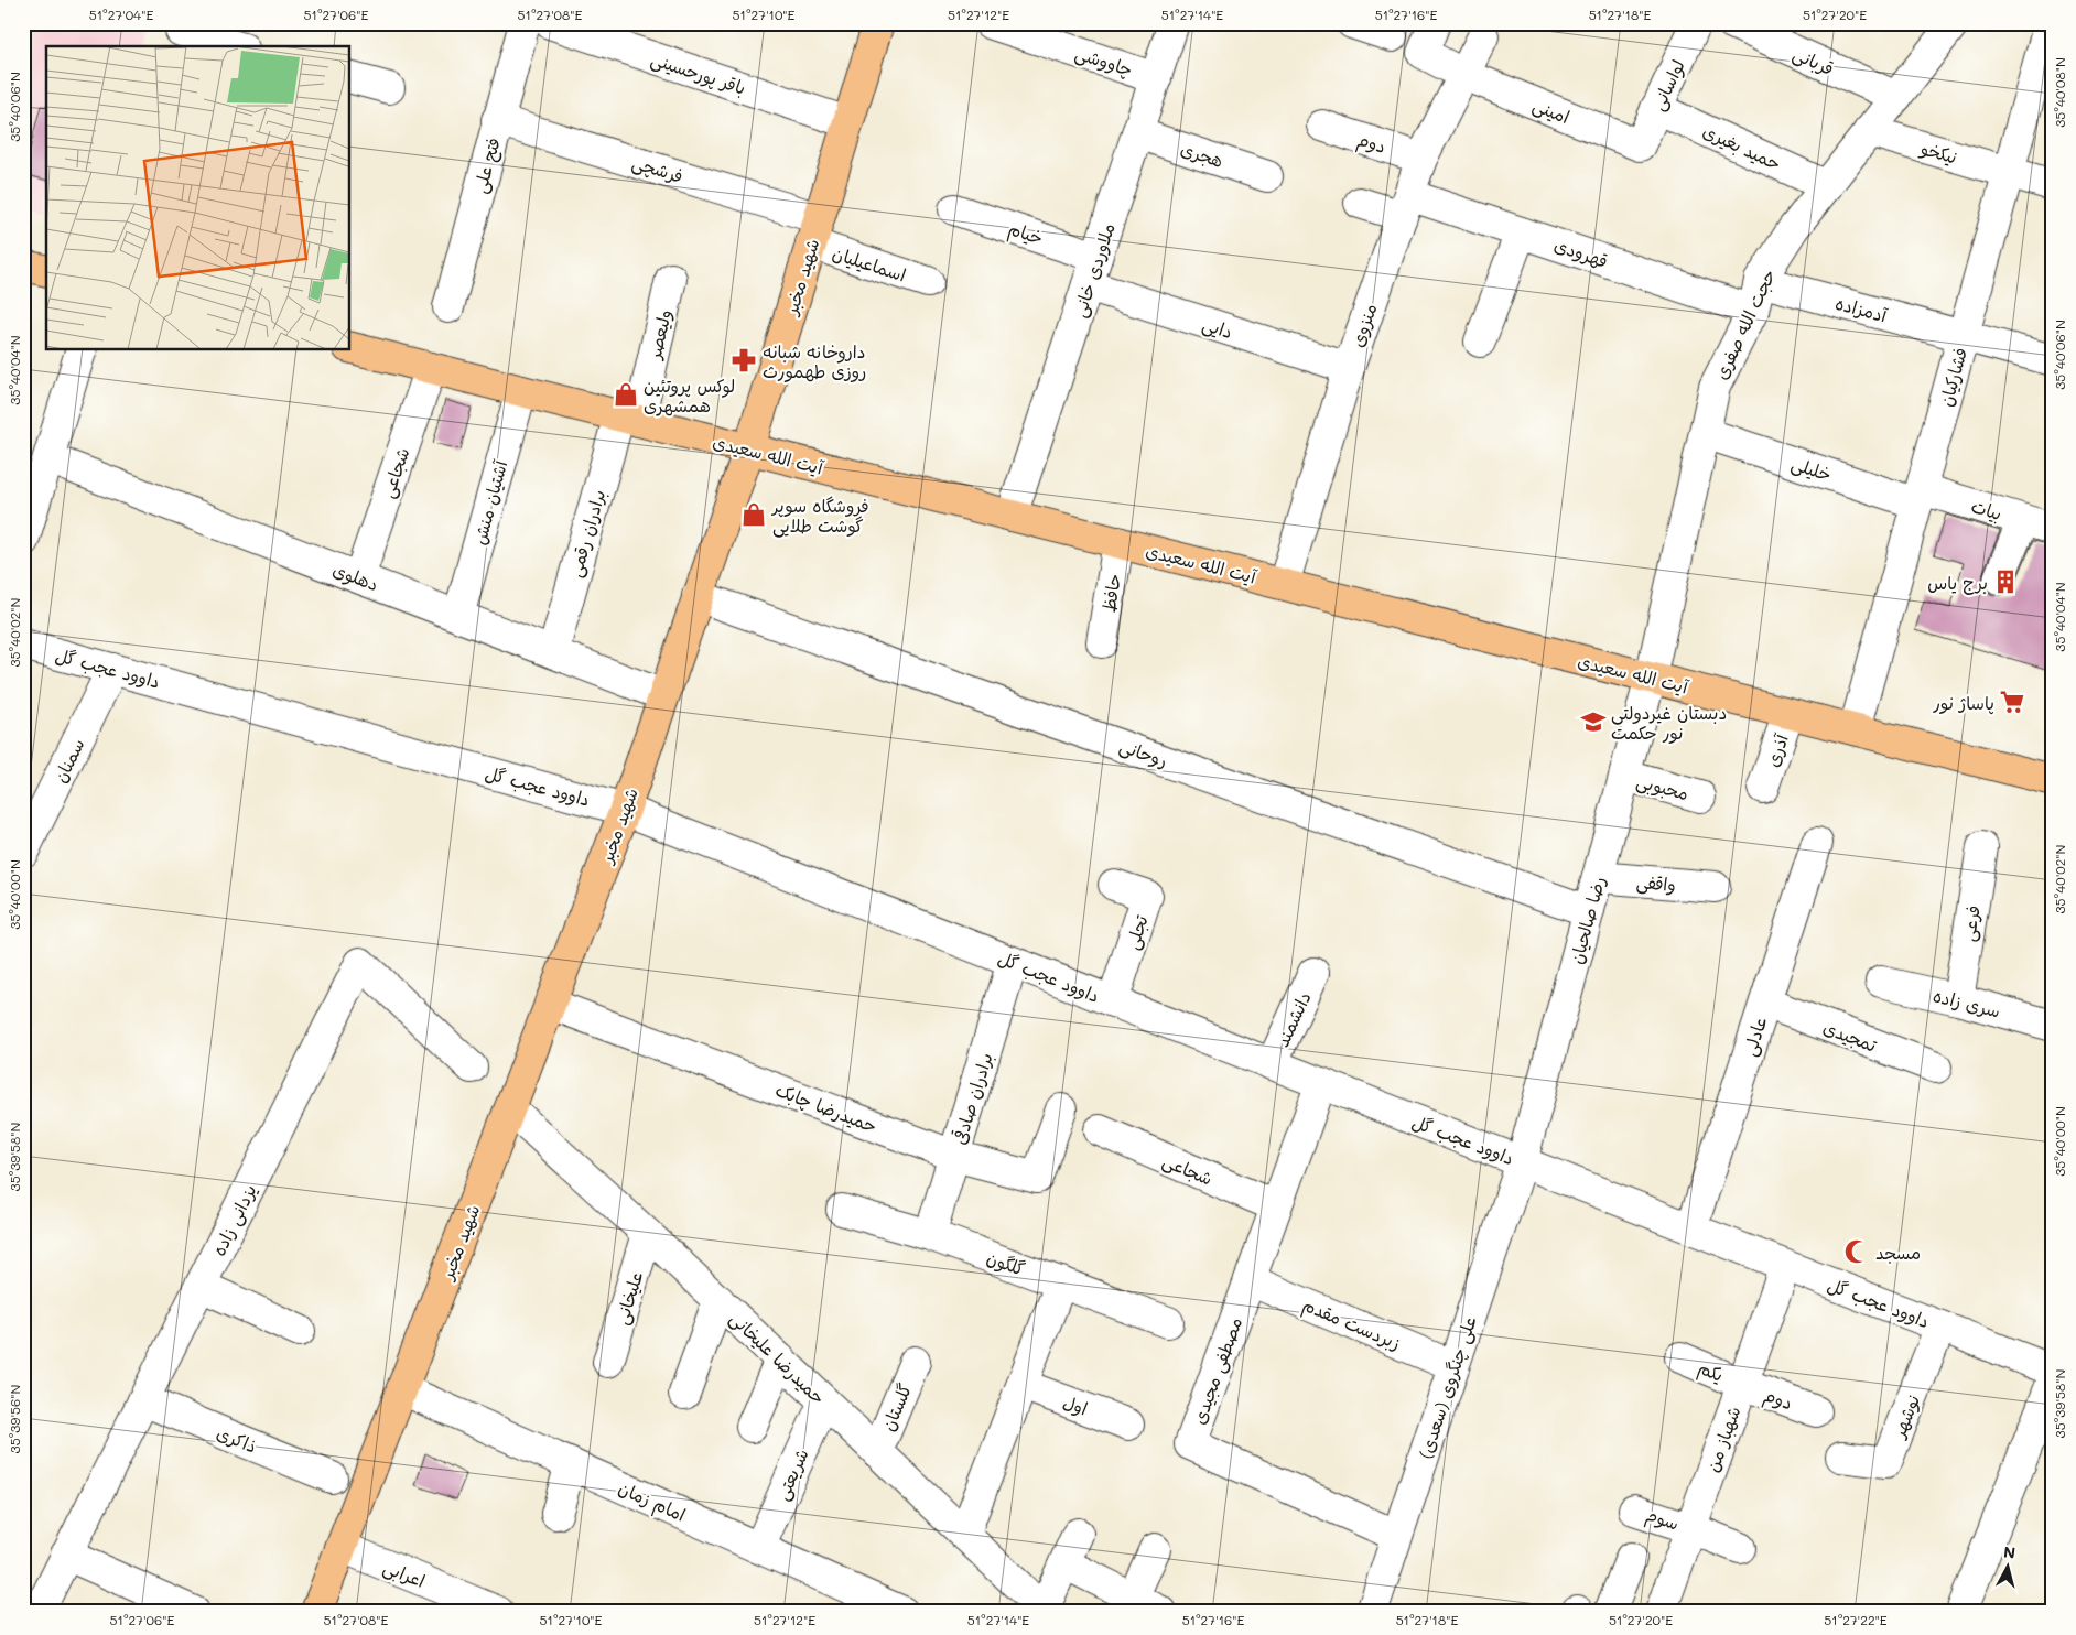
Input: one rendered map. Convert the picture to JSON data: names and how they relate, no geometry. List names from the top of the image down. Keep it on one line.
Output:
{"streets":{"main road":["شهید مخبر","آیت الله سعیدی"],"street":["چاووشی","قربانی","باقر پورحسینی","لواسانی","امینی","دوم","حمید بغیری","نیکخو","هجری","فتح علی","فرشچی","خیام","قهرودی","اسماعیلیان","ملاوردی خانی","آدمزاده","حجت الله صفری","منزوی","دایی","ولیعصر","فشارکیان","خلیلی","شجاعی","آشتیان منش","بیات","برادران رقمی","دهلوی","حافظ","داوود عجب گل","آذری","روحانی","سمنان","محبوبی","واقفی","رضا صالحیان","فرعی","تجلی","سری زاده","دانشمند","عادلی","تمجیدی","برادران صادقی","حمیدرضا چابک","یزدانی زاده","گلگون","علیخانی","زبردست مقدم","حمیدرضا علیخانی","مصطفی مجیدی","یکم","علی چنگروی (سعدی)","اول","گلستان","نوشهر","ذاکری","شهباز من","شریعتی","امام زمان","سوم","اعرابی"]},"crossings":[["چاووشی","ملاوردی خانی"],["قربانی","حجت الله صفری"],["باقر پورحسینی","شهید مخبر"],["لواسانی","امینی"],["لواسانی","حمید بغیری"],["امینی","منزوی"],["دوم","منزوی"],["دوم","یکم"],["دوم","شهباز من"],["حمید بغیری","حجت الله صفری"],["نیکخو","حجت الله صفری"],["نیکخو","فشارکیان"],["هجری","ملاوردی خانی"],["فتح علی","فرشچی"],["فرشچی","اسماعیلیان"],["فرشچی","شهید مخبر"],["خیام","ملاوردی خانی"],["قهرودی","حجت الله صفری"],["قهرودی","منزوی"],["اسماعیلیان","شهید مخبر"],["ملاوردی خانی","دایی"],["ملاوردی خانی","آیت الله سعیدی"],["شهید مخبر","آیت الله سعیدی"],["شهید مخبر","دهلوی"],["شهید مخبر","داوود عجب گل"],["شهید مخبر","روحانی"],["شهید مخبر","حمیدرضا چابک"],["شهید مخبر","حمیدرضا علیخانی"],["شهید مخبر","امام زمان"],["شهید مخبر","اعرابی"],["آدمزاده","حجت الله صفری"],["آدمزاده","فشارکیان"],["حجت الله صفری","آیت الله سعیدی"],["حجت الله صفری","خلیلی"],["حجت الله صفری","رضا صالحیان"],["منزوی","دایی"],["منزوی","آیت الله سعیدی"],["ولیعصر","آیت الله سعیدی"],["ولیعصر","برادران رقمی"],["فشارکیان","آیت الله سعیدی"],["فشارکیان","خلیلی"],["فشارکیان","بیات"],["آیت الله سعیدی","شجاعی"],["آیت الله سعیدی","آشتیان منش"],["آیت الله سعیدی","برادران رقمی"],["آیت الله سعیدی","حافظ"],["آیت الله سعیدی","آذری"],["آیت الله سعیدی","رضا صالحیان"],["خلیلی","بیات"],["شجاعی","دهلوی"],["شجاعی","مصطفی مجیدی"],["آشتیان منش","دهلوی"],["برادران رقمی","دهلوی"],["داوود عجب گل","سمنان"],["داوود عجب گل","رضا صالحیان"],["داوود عجب گل","تجلی"],["داوود عجب گل","دانشمند"],["داوود عجب گل","عادلی"],["داوود عجب گل","برادران صادقی"],["داوود عجب گل","مصطفی مجیدی"],["داوود عجب گل","علی چنگروی (سعدی)"],["داوود عجب گل","نوشهر"],["داوود عجب گل","شهباز من"],["روحانی","رضا صالحیان"],["محبوبی","رضا صالحیان"],["واقفی","رضا صالحیان"],["رضا صالحیان","علی چنگروی (سعدی)"],["فرعی","سری زاده"],["عادلی","تمجیدی"],["برادران صادقی","حمیدرضا چابک"],["برادران صادقی","گلگون"],["یزدانی زاده","ذاکری"],["علیخانی","حمیدرضا علیخانی"],["زبردست مقدم","مصطفی مجیدی"],["زبردست مقدم","علی چنگروی (سعدی)"],["حمیدرضا علیخانی","گلستان"],["حمیدرضا علیخانی","شریعتی"],["مصطفی مجیدی","علی چنگروی (سعدی)"],["یکم","شهباز من"],["شهباز من","سوم"],["شریعتی","امام زمان"]],"places":{"pharmacy":["داروخانه شبانه روزی طهمورث"],"shop":["لوکس پروتئین همشهری","فروشگاه سوپر گوشت طلایی"],"building":["برج یاس"],"supermarket":["پاساژ نور"],"school or university":["دبستان غیردولتی نور حکمت"],"mosque":["مسجد"]},"north":"top","coordinates":["51°27'04\"E","51°27'06\"E","51°27'08\"E","51°27'10\"E","51°27'12\"E","51°27'14\"E","51°27'16\"E","51°27'18\"E","51°27'20\"E","35°40'08\"N","35°40'06\"N","35°40'04\"N","35°40'02\"N","35°40'00\"N","35°39'58\"N","35°39'56\"N","51°27'22\"E"]}
